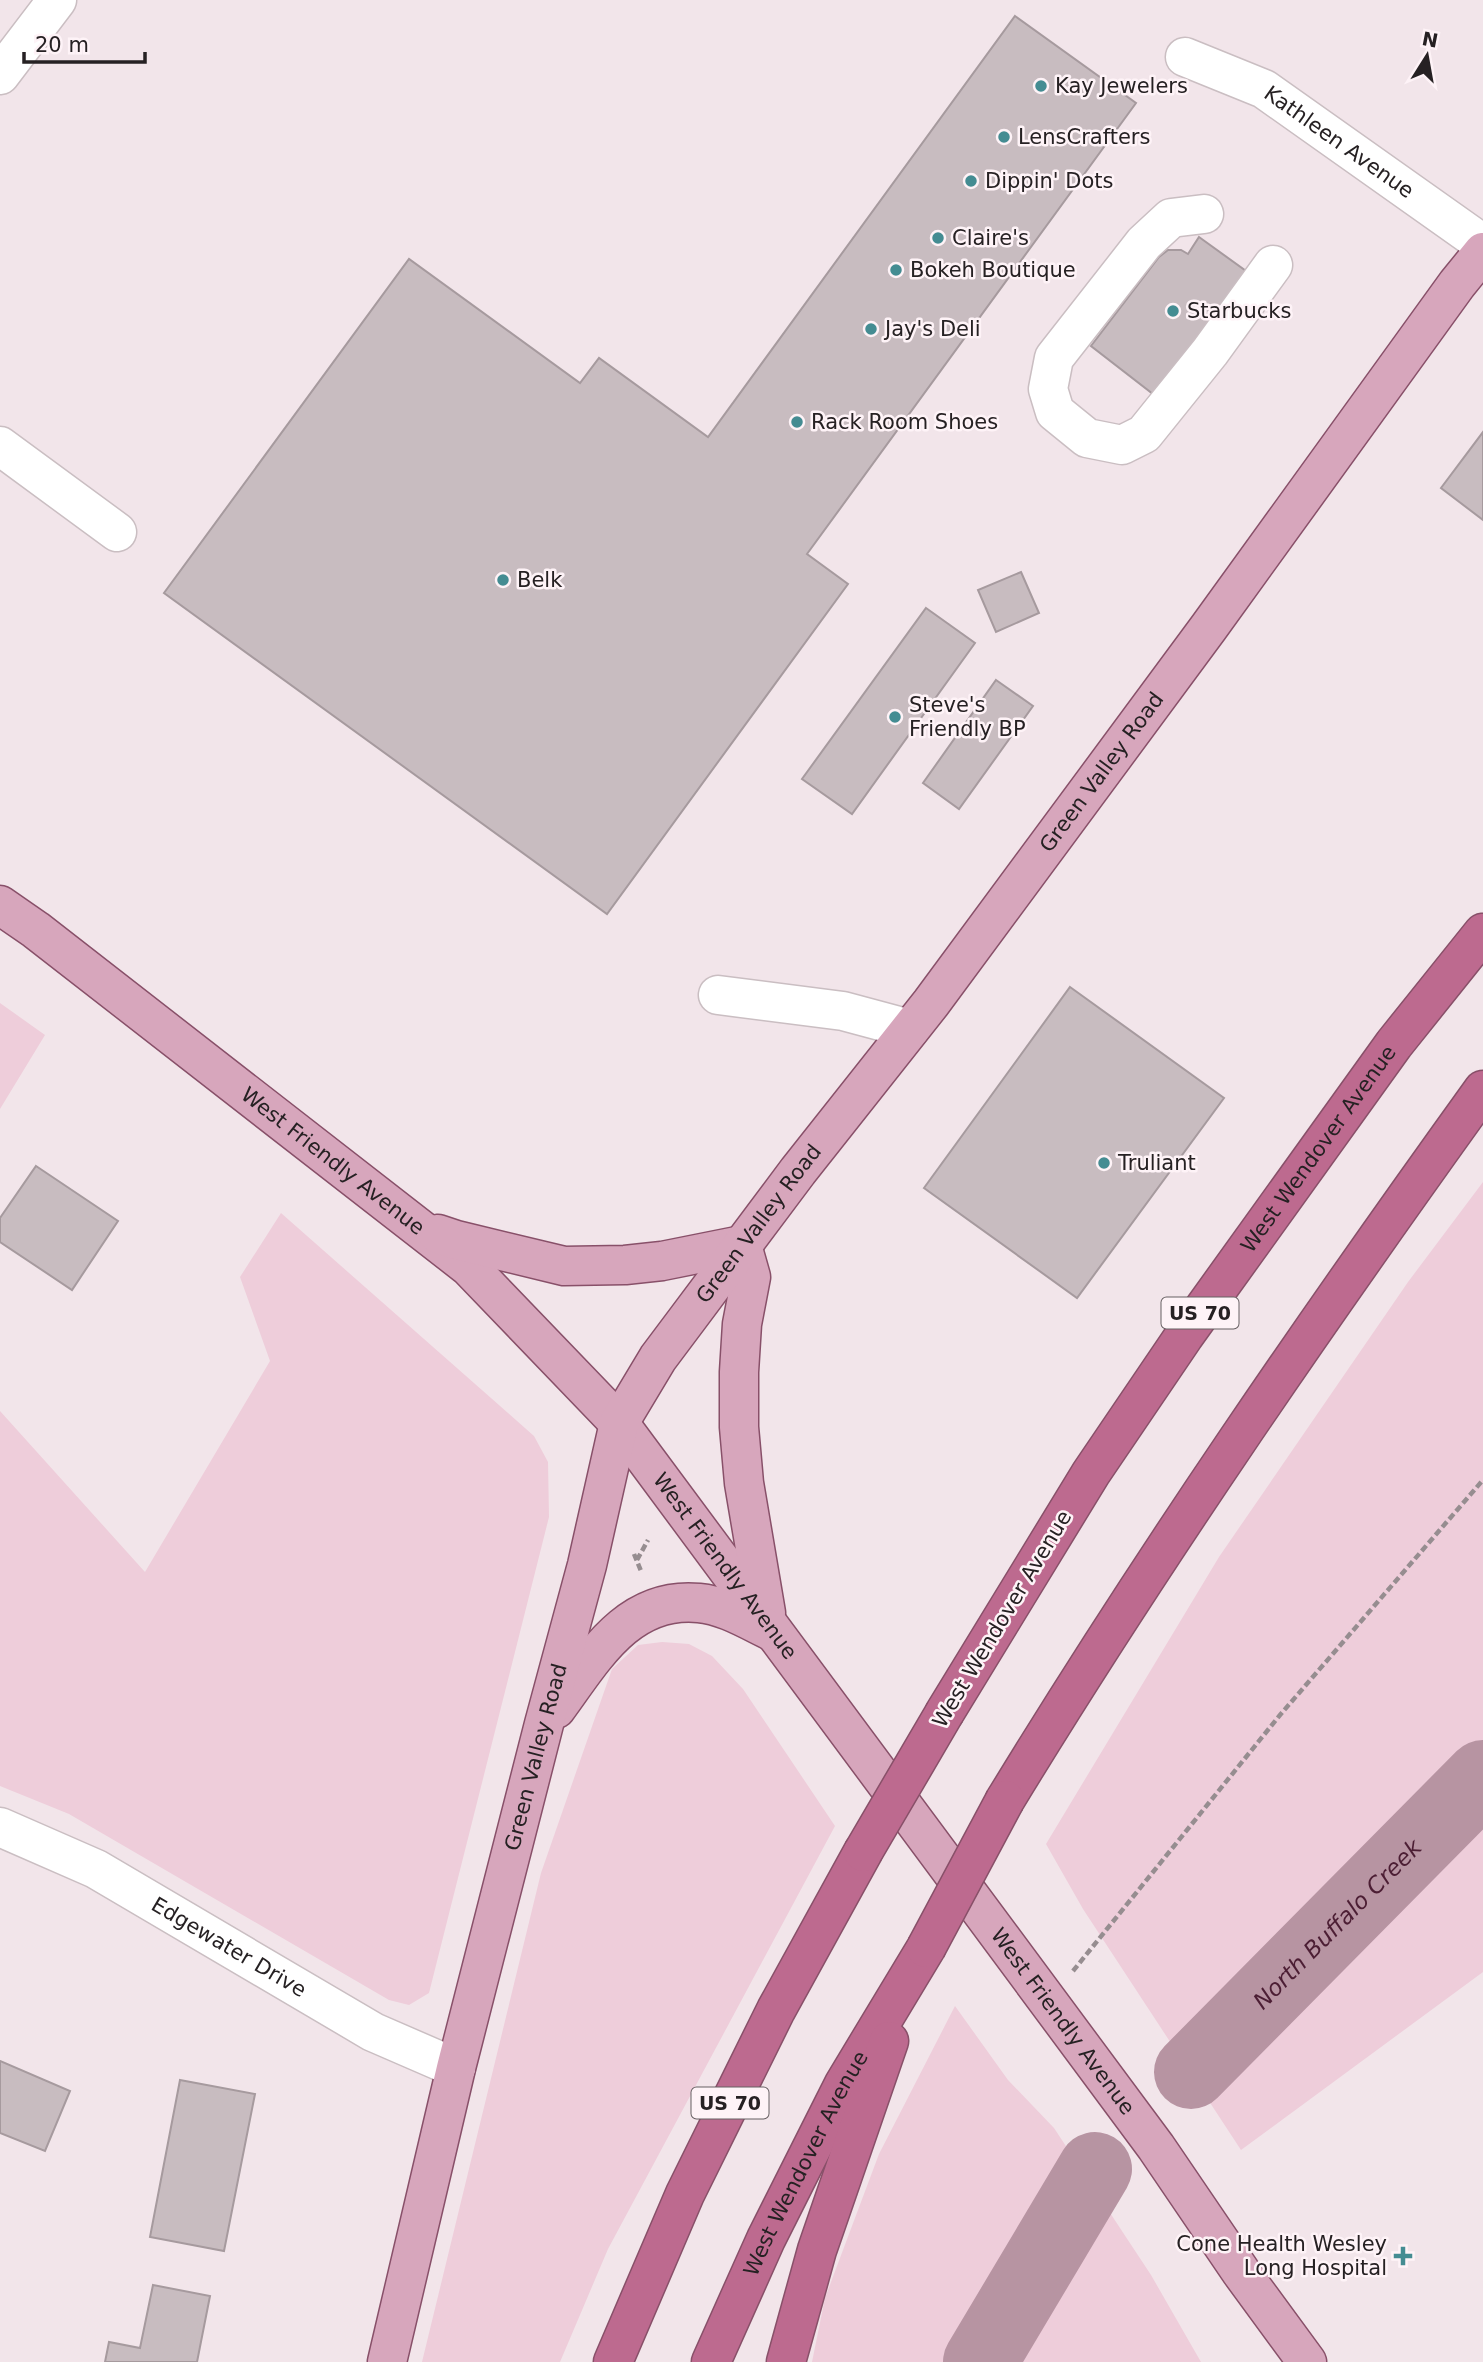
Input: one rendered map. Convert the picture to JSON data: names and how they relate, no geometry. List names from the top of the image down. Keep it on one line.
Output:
{"streets":{"highway":["West Wendover Avenue","US 70"],"main road":["Green Valley Road","West Friendly Avenue"],"street":["Kathleen Avenue","Edgewater Drive"]},"crossings":[["Green Valley Road","West Friendly Avenue"],["Green Valley Road","Edgewater Drive"]],"water":["North Buffalo Creek"],"places":{"other":["Kay Jewelers","LensCrafters","Dippin' Dots","Claire's","Bokeh Boutique","Starbucks","Jay's Deli","Rack Room Shoes","Belk","Steve's Friendly BP","Truliant"],"health":["Cone Health Wesley Long Hospital"]},"scale_bar":"20 m","north":"top"}
